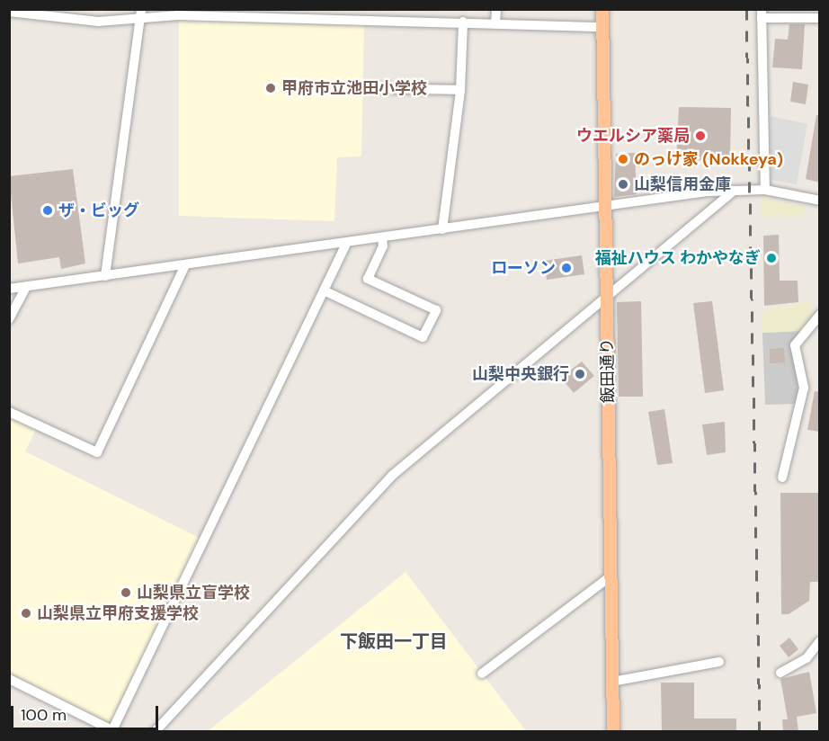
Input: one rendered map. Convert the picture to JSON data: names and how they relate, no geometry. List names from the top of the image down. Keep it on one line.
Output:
{"streets":{"main road":["飯田通り"]},"districts":["下飯田一丁目"],"places":["甲府市立池田小学校","ウエルシア薬局","のっけ家 (Nokkeya)","山梨信用金庫","ザ・ビッグ","福祉ハウス わかやなぎ","ローソン","山梨中央銀行","山梨県立盲学校","山梨県立甲府支援学校"],"scale_bar":"100 m"}
